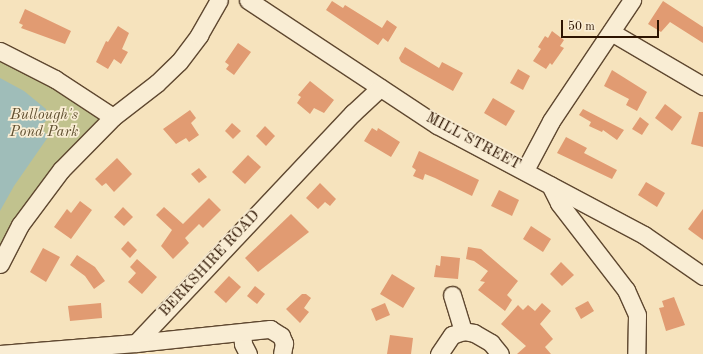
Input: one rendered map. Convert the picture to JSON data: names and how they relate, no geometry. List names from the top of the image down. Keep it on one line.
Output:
{"streets":{"street":["MILL STREET","BERKSHIRE ROAD"]},"crossings":[["MILL STREET","BERKSHIRE ROAD"]],"parks":["Bullough's Pond Park"],"scale_bar":"50 m"}
